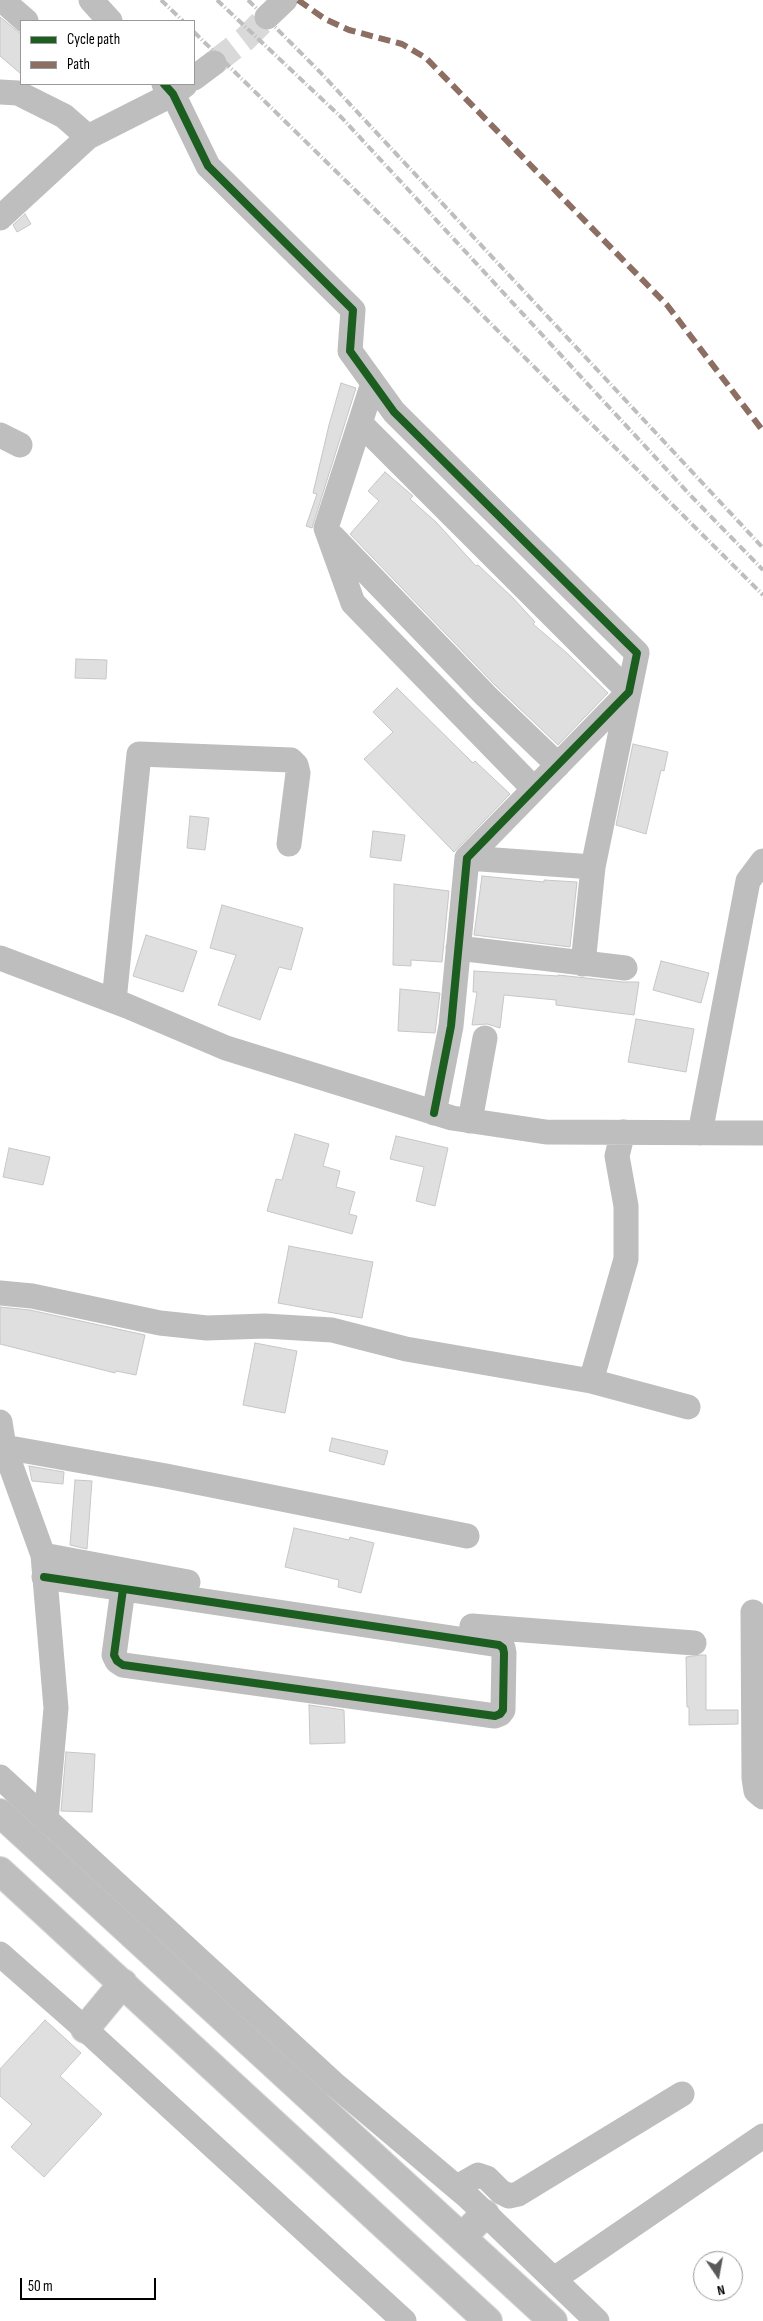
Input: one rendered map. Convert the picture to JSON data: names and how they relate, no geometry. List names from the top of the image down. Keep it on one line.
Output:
{"legend":["Cycle path","Path"],"scale_bar":"50 m","north":"bottom"}
